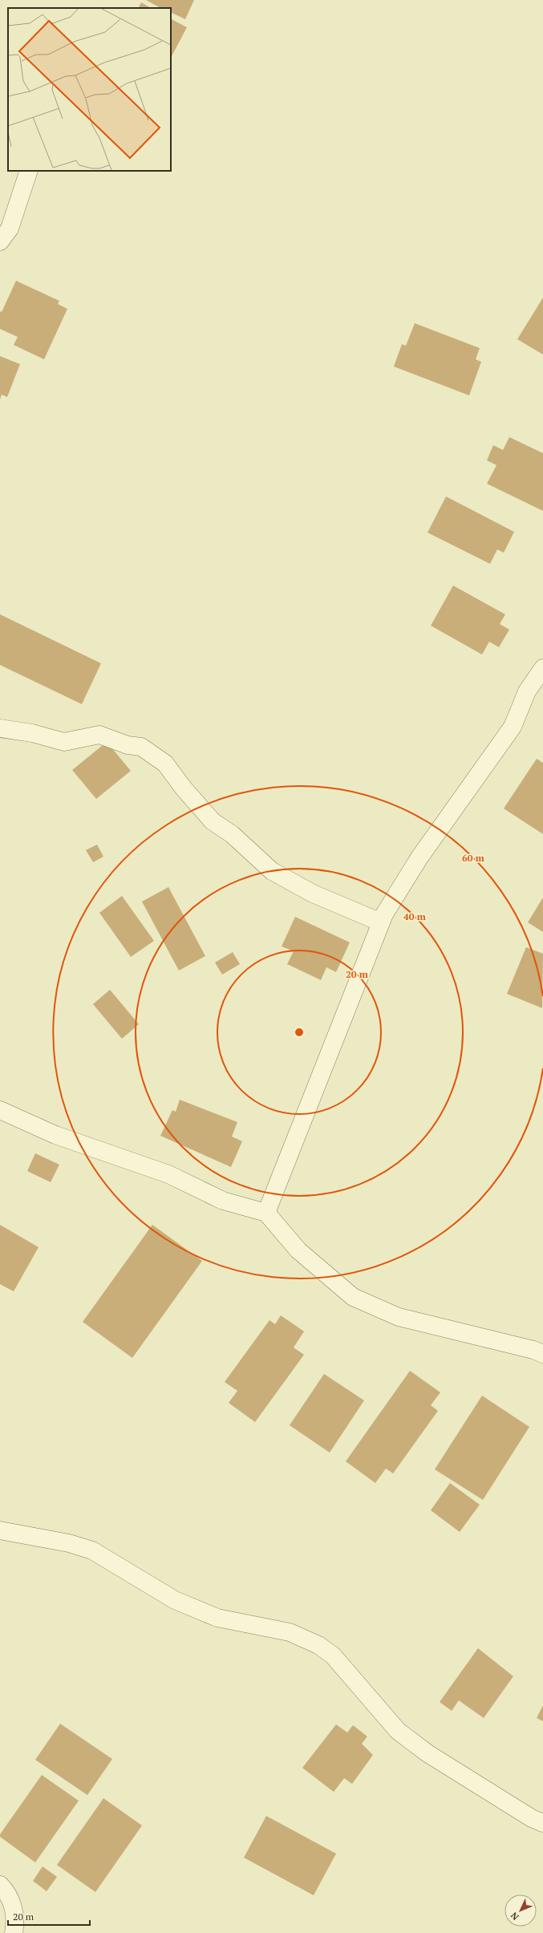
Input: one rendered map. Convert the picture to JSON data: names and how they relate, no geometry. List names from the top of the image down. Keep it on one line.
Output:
{"scale_bar":"20 m","north":"bottom left","rings":["60 m","40 m","20 m"]}
